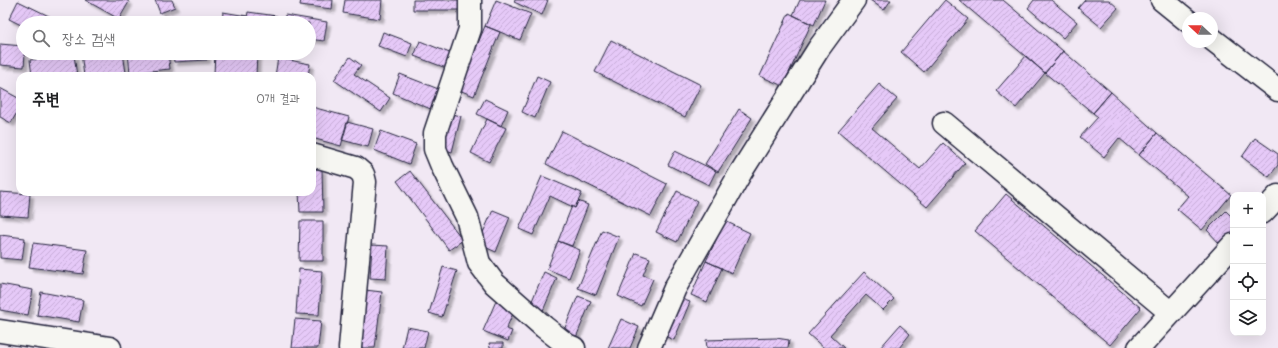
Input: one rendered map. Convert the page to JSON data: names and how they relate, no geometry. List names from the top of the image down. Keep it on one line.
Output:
{"north":"left","page":{"search":"장소 검색","heading":["주변","0개 결과"],"map_buttons":["+","−"]}}
